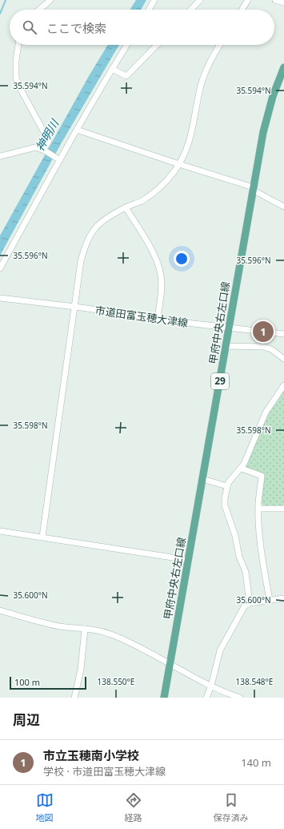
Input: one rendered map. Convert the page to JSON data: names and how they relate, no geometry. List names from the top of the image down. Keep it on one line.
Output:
{"streets":{"main road":["甲府中央右左口線","29"],"street":["市道田富玉穂大津線"]},"crossings":[["市道田富玉穂大津線","甲府中央右左口線"]],"water":["神明川"],"scale_bar":"100 m","page":{"search":"ここで検索","pins":"1","scale":"100 m","heading":"周辺","list":[{"mark":"1","name":"市立玉穂南小学校","note":"学校 · 市道田富玉穂大津線","value":"140 m"}],"nav":["地図","経路","保存済み"]},"coordinates":["35.594°N","35.596°N","35.598°N","35.600°N","138.550°E","138.548°E"]}
